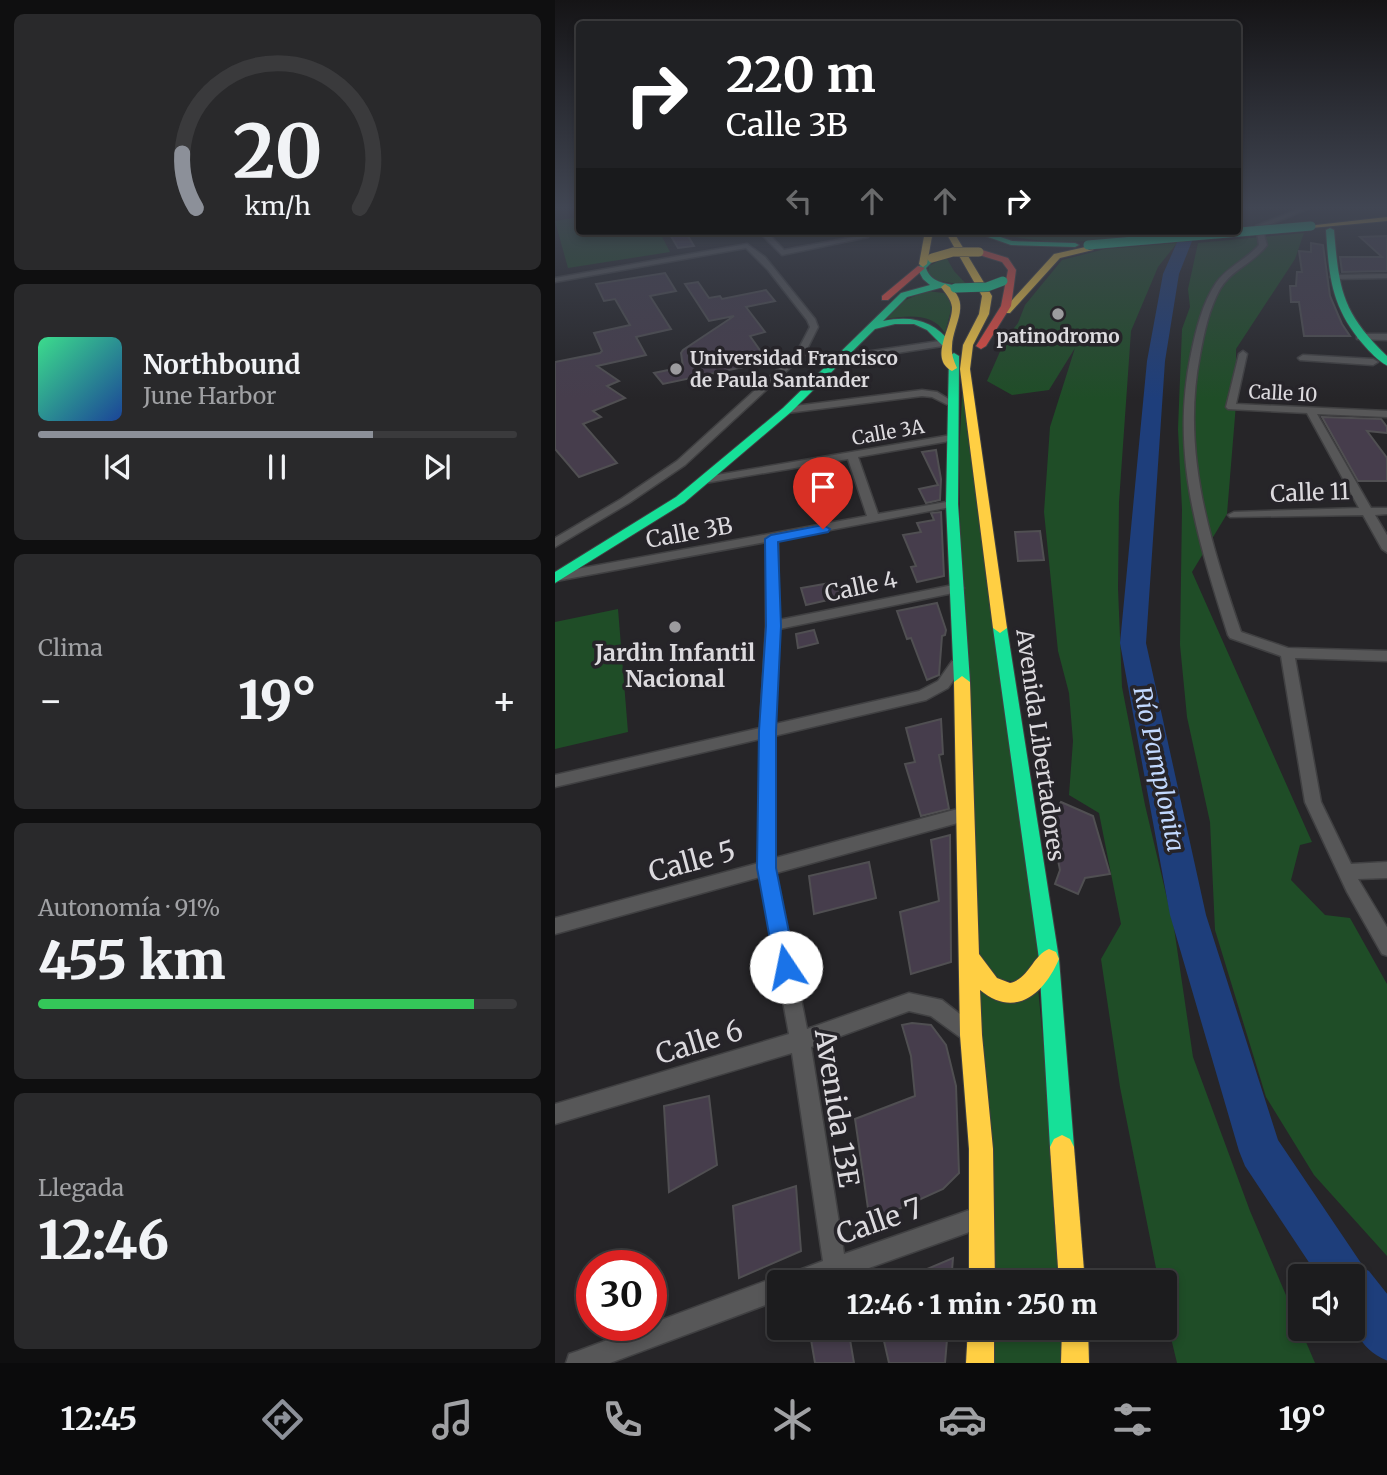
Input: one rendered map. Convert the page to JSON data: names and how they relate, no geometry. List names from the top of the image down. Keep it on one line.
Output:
{"streets":{"main road":["Avenida Libertadores"],"street":["Calle 10","Calle 3A","Calle 11","Calle 3B","Calle 4","Calle 5","Calle 6","Avenida 13E","Calle 7"]},"crossings":[["Calle 3B","Avenida 13E"],["Calle 4","Avenida 13E"],["Calle 5","Avenida 13E"],["Calle 6","Avenida 13E"],["Avenida 13E","Calle 7"]],"water":["Río Pamplonita"],"places":["patinodromo","Universidad Francisco de Paula Santander","Jardin Infantil Nacional"],"page":{"turn":["220 m","Calle 3B"],"song":["Northbound","June Harbor"],"tile":["Clima",["Autonomía · 91%","455 km"],["Llegada","12:46"]],"heat":["−","19°","+"],"limit":"30","trip":"12:46 · 1 min · 250 m","tabs":["12:45","19°"],"gauge":["20","km/h"]}}
